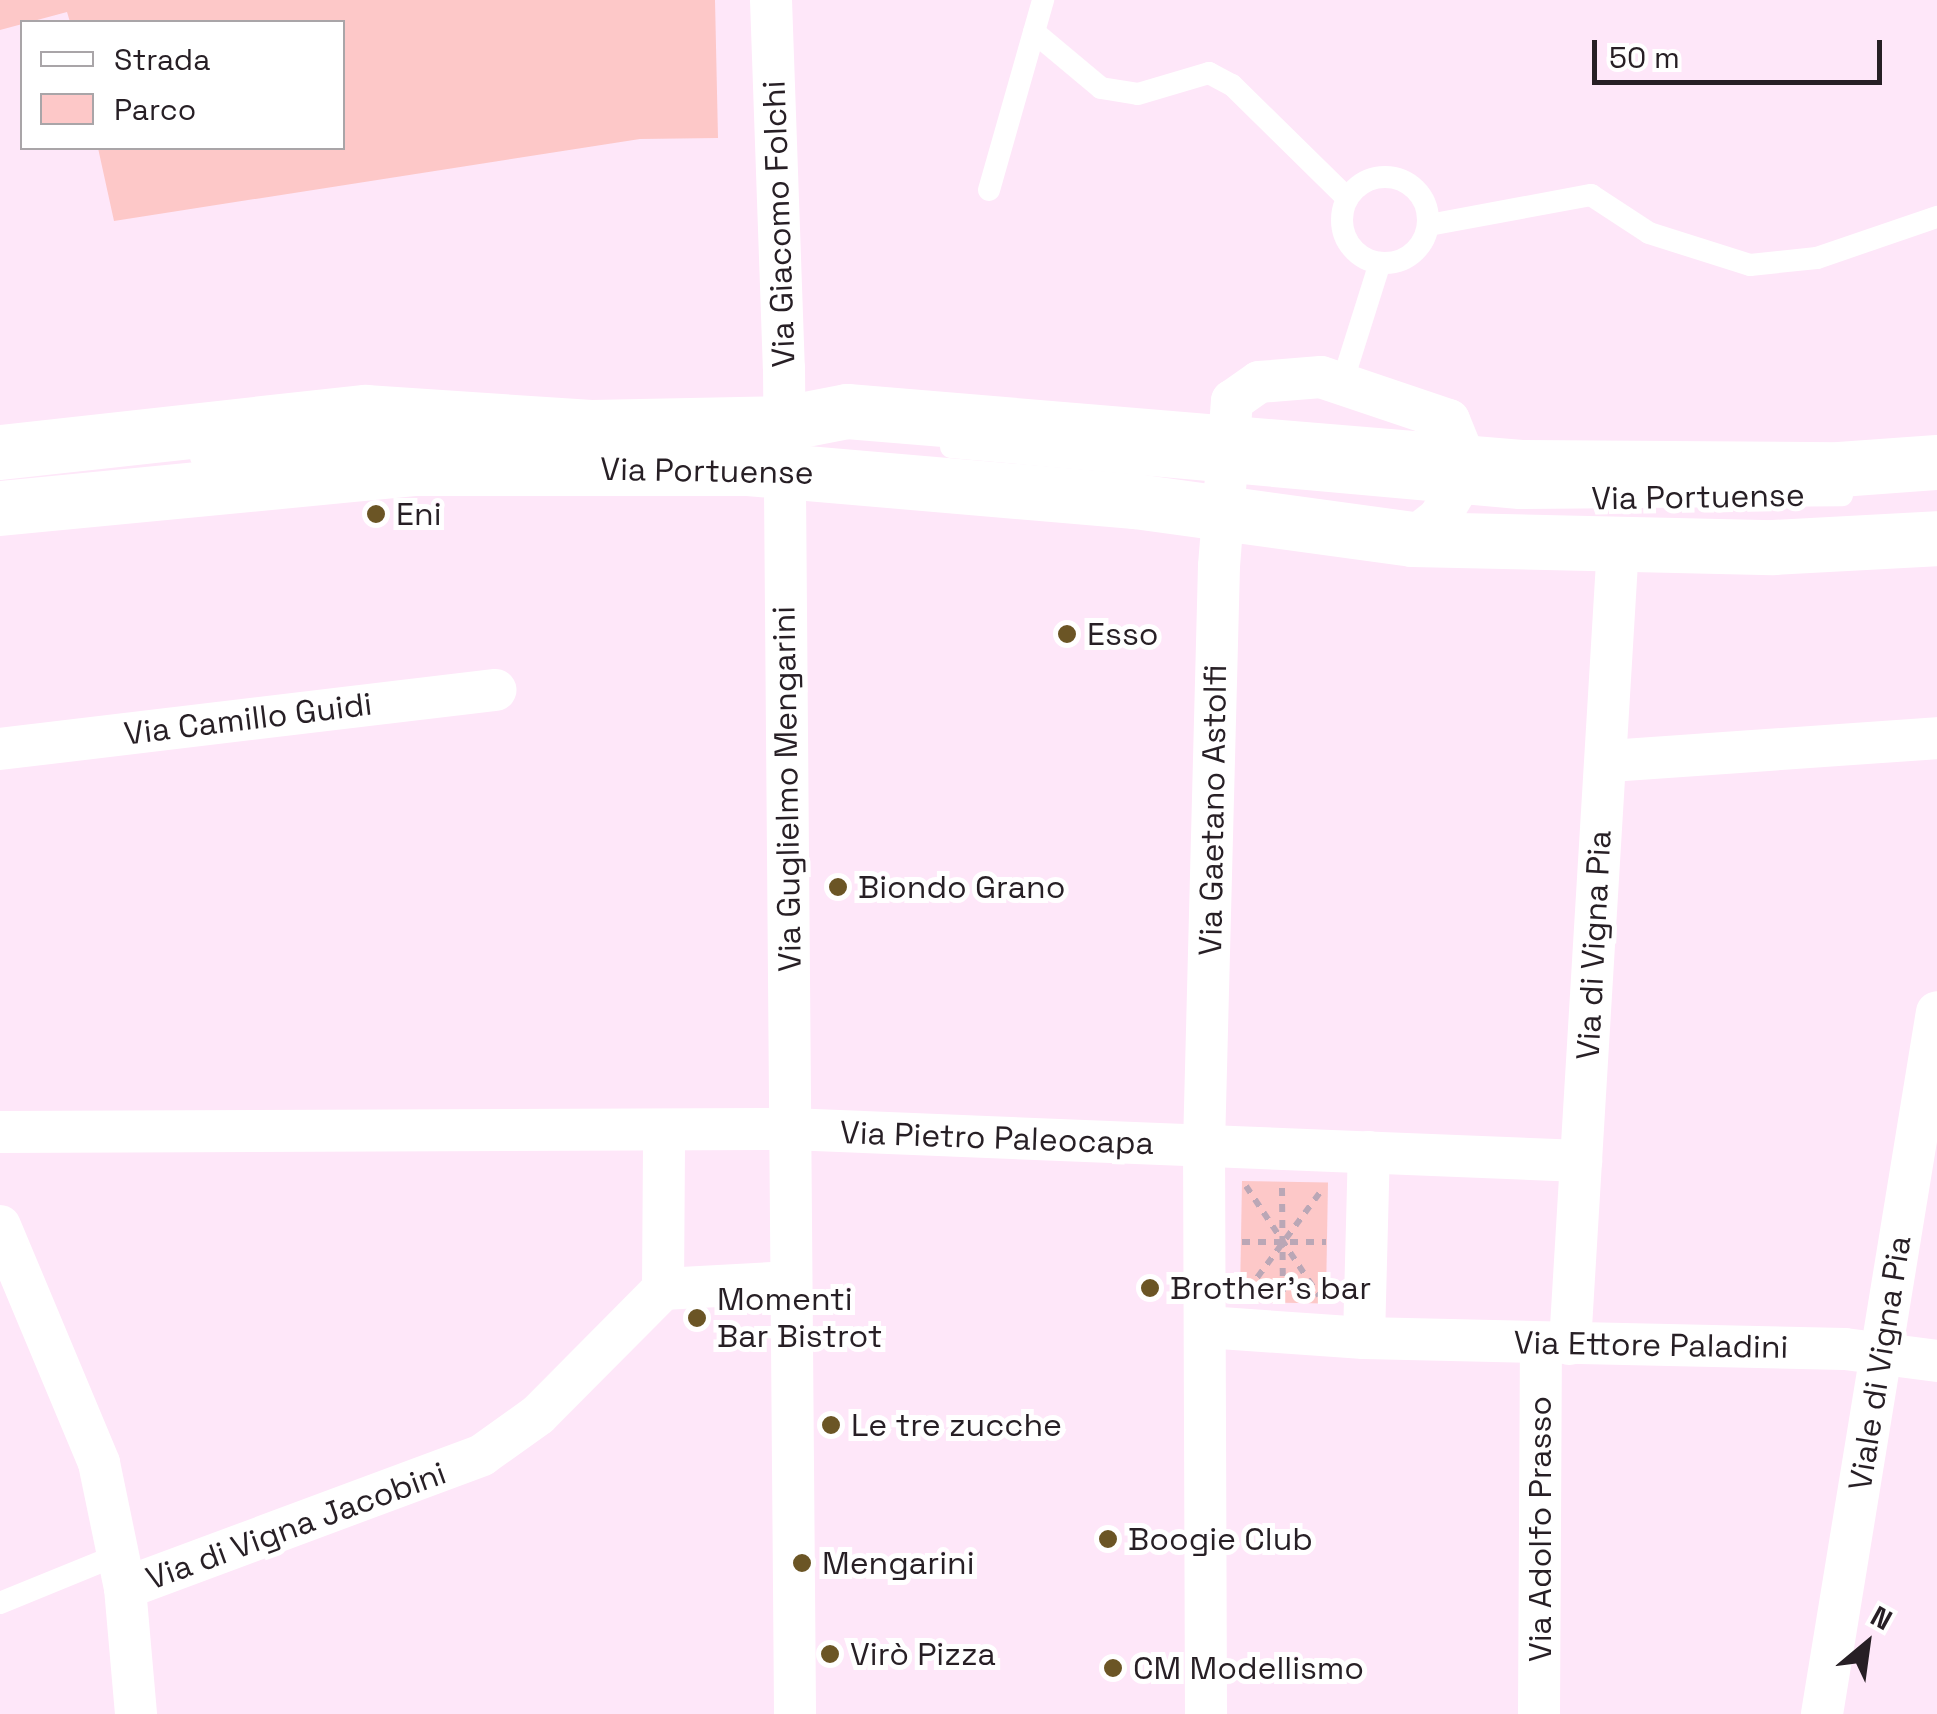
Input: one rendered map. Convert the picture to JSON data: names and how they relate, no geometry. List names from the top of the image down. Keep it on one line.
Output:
{"streets":{"main road":["Via Portuense"],"street":["Via Giacomo Folchi","Via Camillo Guidi","Via Guglielmo Mengarini","Via Gaetano Astolfi","Via di Vigna Pia","Via Pietro Paleocapa","Via Ettore Paladini","Viale di Vigna Pia","Via di Vigna Jacobini","Via Adolfo Prasso"]},"crossings":[["Via Giacomo Folchi","Via Portuense"],["Via Giacomo Folchi","Via Guglielmo Mengarini"],["Via Portuense","Via Guglielmo Mengarini"],["Via Portuense","Via Gaetano Astolfi"],["Via Portuense","Via di Vigna Pia"],["Via Guglielmo Mengarini","Via Pietro Paleocapa"],["Via Gaetano Astolfi","Via Pietro Paleocapa"],["Via Gaetano Astolfi","Via Ettore Paladini"],["Via di Vigna Pia","Via Pietro Paleocapa"],["Via di Vigna Pia","Via Ettore Paladini"],["Via di Vigna Pia","Via Adolfo Prasso"],["Via Ettore Paladini","Viale di Vigna Pia"],["Via Ettore Paladini","Via Adolfo Prasso"]],"places":["Eni","Esso","Biondo Grano","Brother's bar","Momenti Bar Bistrot","Le tre zucche","Boogie Club","Mengarini","Virò Pizza","CM Modellismo"],"legend":["Strada","Parco"],"scale_bar":"50 m","north":"top right"}
